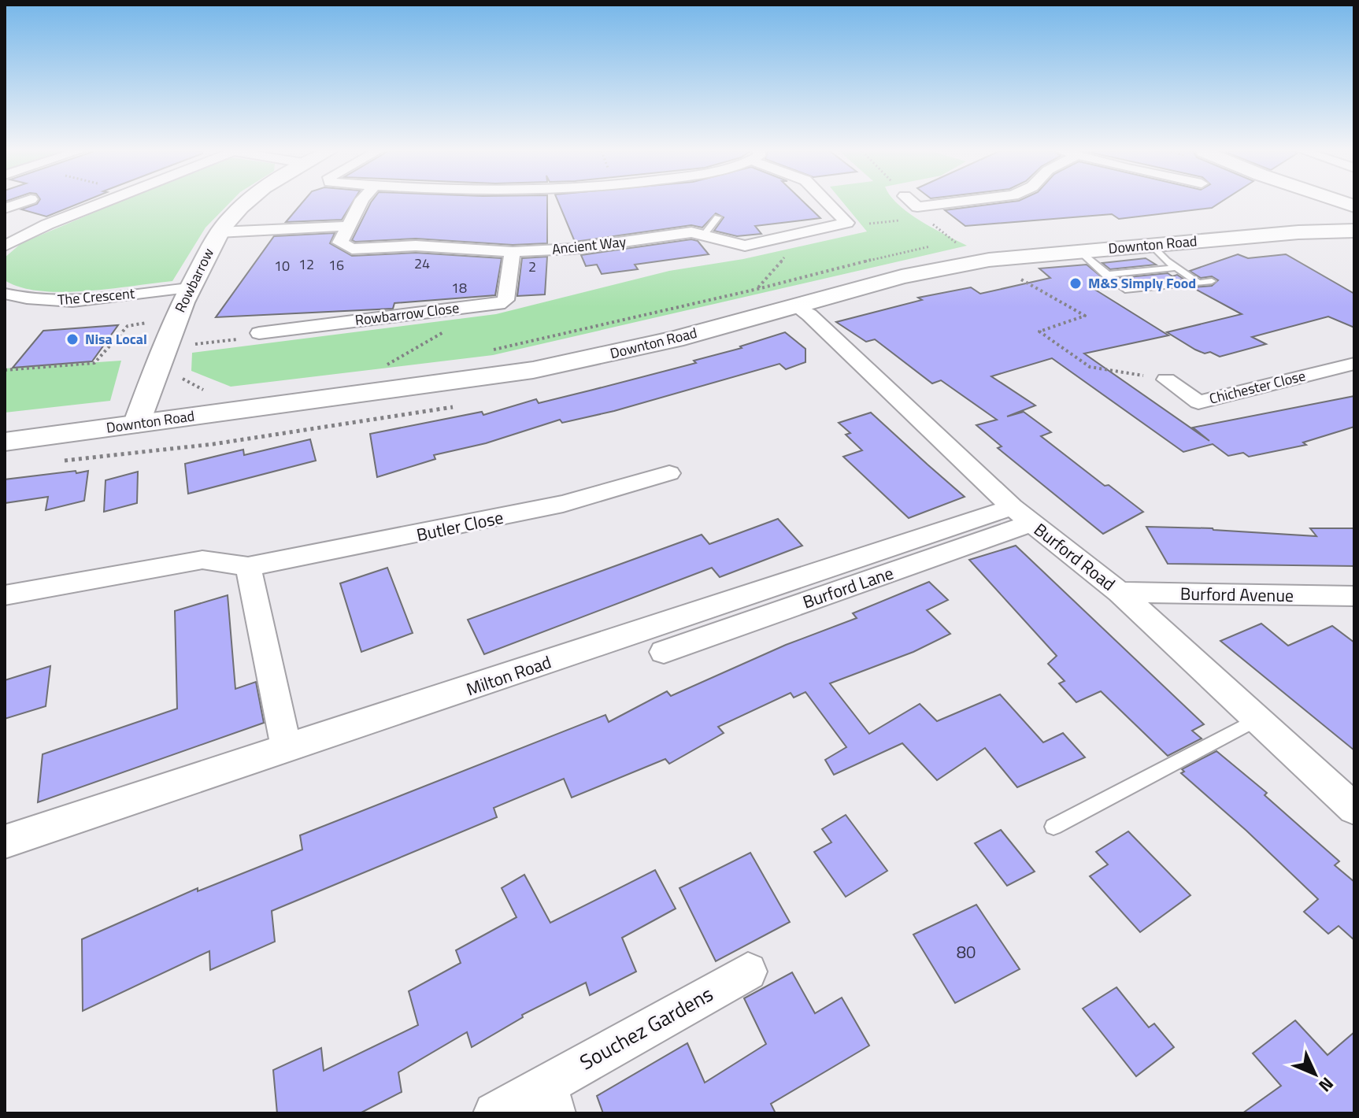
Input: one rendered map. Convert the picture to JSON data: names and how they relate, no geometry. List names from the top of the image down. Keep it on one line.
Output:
{"streets":{"highway":["Downton Road"],"street":["Ancient Way","Rowbarrow","The Crescent","Rowbarrow Close","Chichester Close","Butler Close","Burford Road","Burford Lane","Burford Avenue","Milton Road","Souchez Gardens"]},"crossings":[["Downton Road","Rowbarrow"],["Downton Road","Burford Road"],["Ancient Way","Rowbarrow Close"],["Rowbarrow","The Crescent"],["Burford Road","Burford Lane"],["Burford Road","Burford Avenue"],["Burford Road","Milton Road"],["Burford Lane","Milton Road"]],"places":["M&S Simply Food","Nisa Local"],"house_numbers":["24","12","16","10","2","18","80"],"north":"bottom right"}
